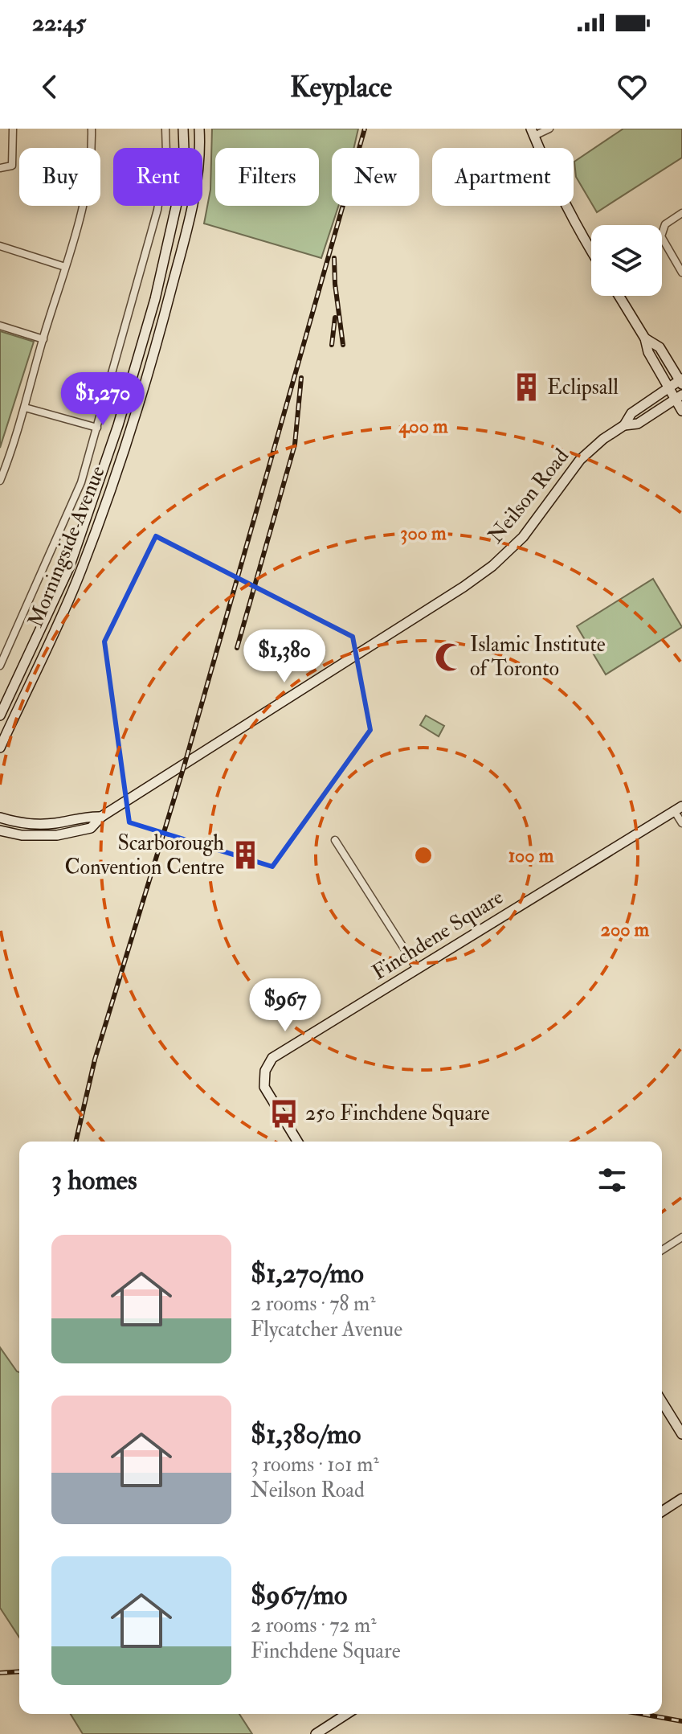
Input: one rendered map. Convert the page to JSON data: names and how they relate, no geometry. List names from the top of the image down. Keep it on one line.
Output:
{"streets":{"street":["Neilson Road","Morningside Avenue","Finchdene Square"]},"places":{"building":["Eclipsall","Scarborough Convention Centre"],"mosque":["Islamic Institute of Toronto"],"bus stop":["250 Finchdene Square"]},"page":{"status":"22:45","header":"Keyplace","chip":["Buy","Rent","Filters","New","Apartment"],"price":["$1,270","$1,380","$967"],"heading":"3 homes","list":[{"name":"$1,270/mo","note":"2 rooms · 78 m² · Flycatcher Avenue"},{"name":"$1,380/mo","note":"3 rooms · 101 m² · Neilson Road"},{"name":"$967/mo","note":"2 rooms · 72 m² · Finchdene Square"}]},"rings":["400 m","300 m","100 m","200 m"]}
